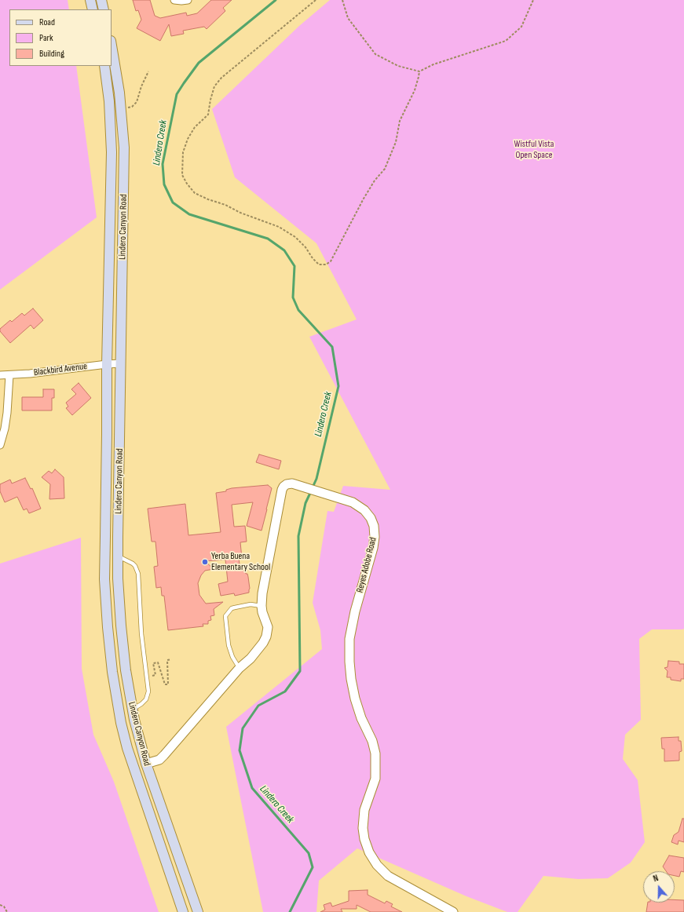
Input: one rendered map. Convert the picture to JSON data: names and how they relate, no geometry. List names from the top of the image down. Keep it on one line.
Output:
{"streets":{"main road":["Lindero Canyon Road"],"street":["Blackbird Avenue","Reyes Adobe Road"]},"crossings":[["Lindero Canyon Road","Blackbird Avenue"],["Lindero Canyon Road","Reyes Adobe Road"]],"water":["Lindero Creek"],"parks":["Wistful Vista Open Space"],"places":["Yerba Buena Elementary School"],"legend":["Road","Park","Building"],"north":"top"}
